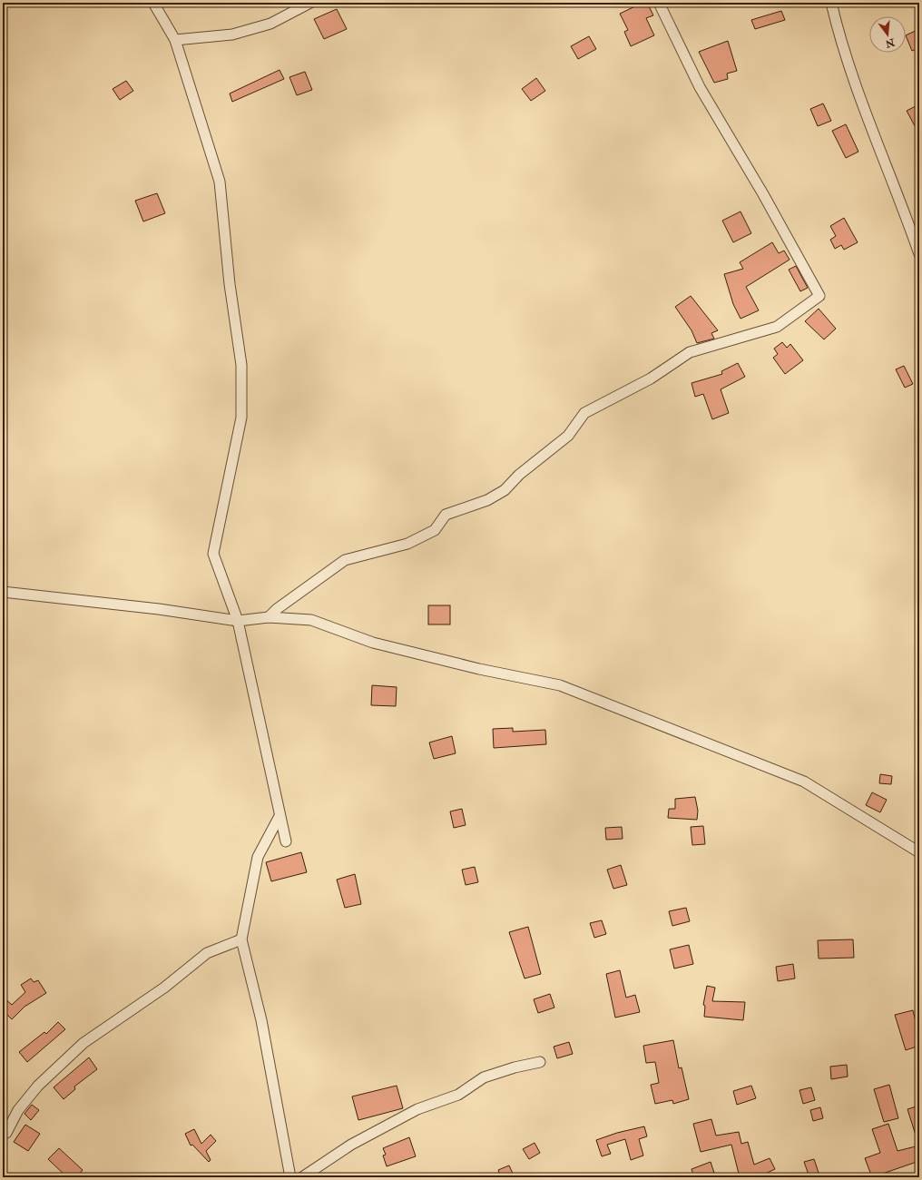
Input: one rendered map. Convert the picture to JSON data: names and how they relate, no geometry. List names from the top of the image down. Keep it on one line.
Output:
{"north":"bottom"}
